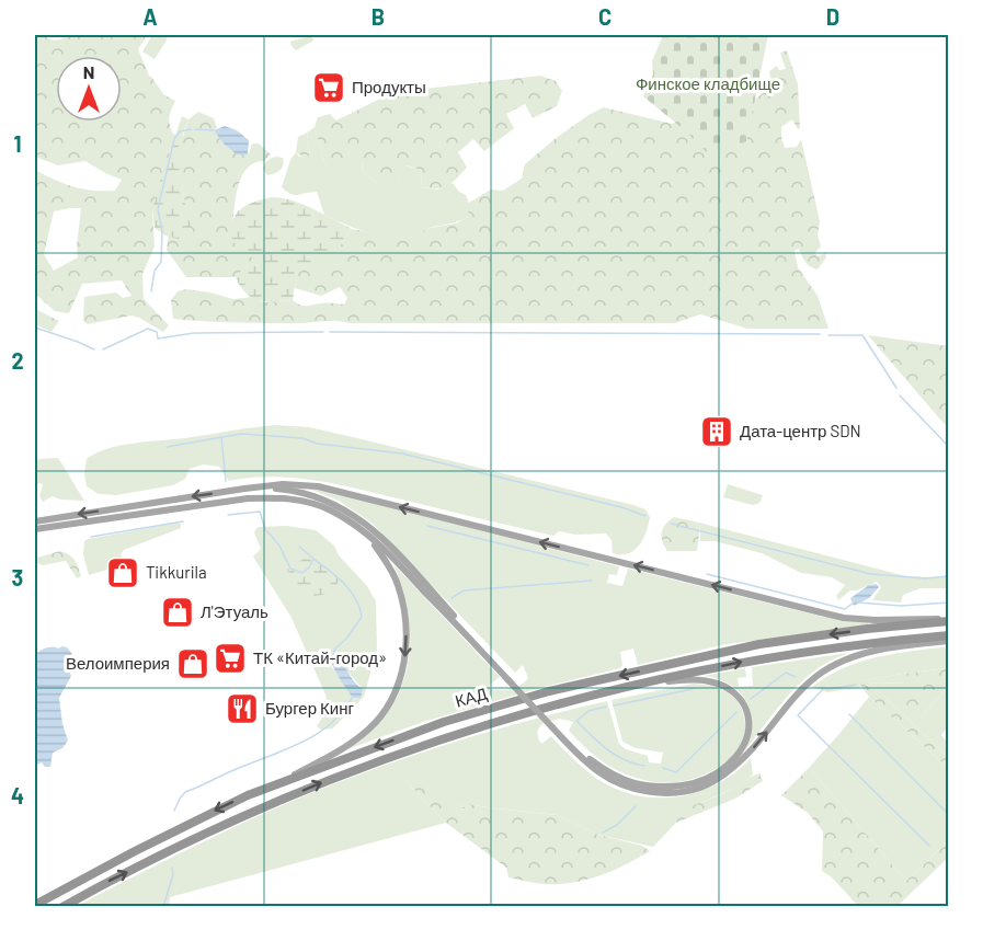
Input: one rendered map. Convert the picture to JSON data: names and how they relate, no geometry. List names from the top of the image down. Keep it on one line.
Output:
{"streets":{"highway":["КАД"]},"parks":["Финское кладбище"],"places":{"supermarket":["Продукты","ТК «Китай-город»"],"building":["Дата-центр SDN"],"shop":["Tikkurila","Л'Этуаль","Велоимперия"],"restaurant":["Бургер Кинг"]},"north":"top","grid":{"columns":["A","B","C","D"],"rows":["1","2","3","4"]}}
